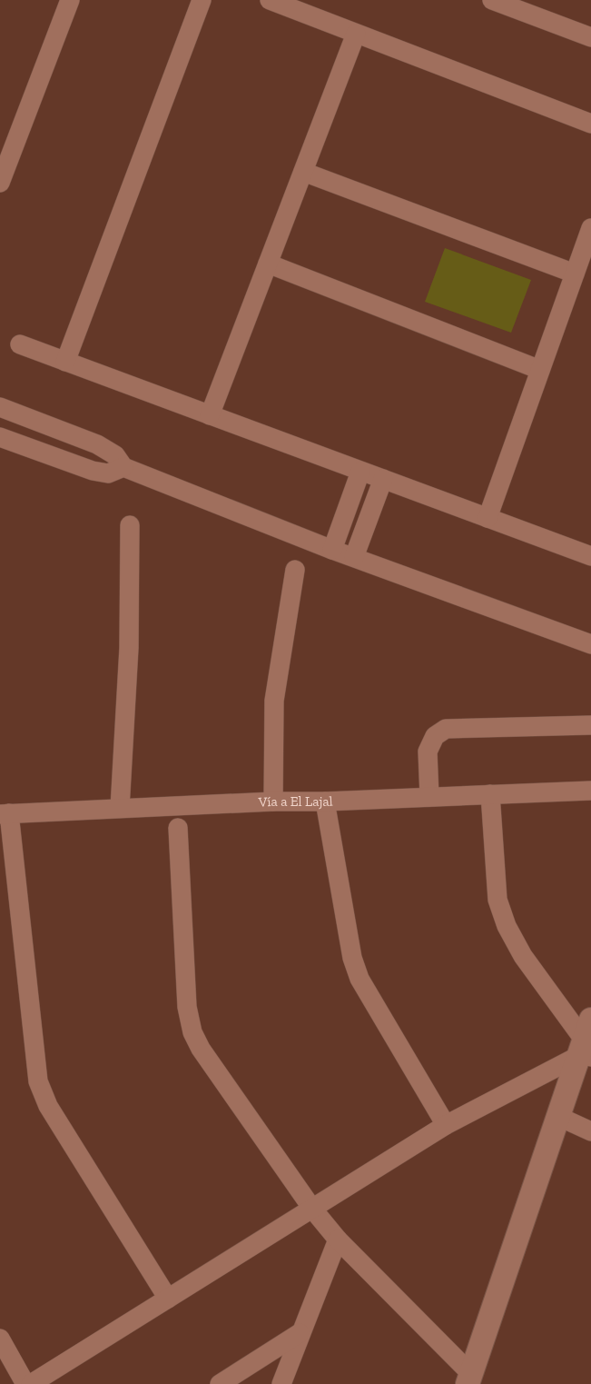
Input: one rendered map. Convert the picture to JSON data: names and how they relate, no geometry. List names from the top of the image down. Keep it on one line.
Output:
{"streets":{"street":["Vía a El Lajal"]}}
